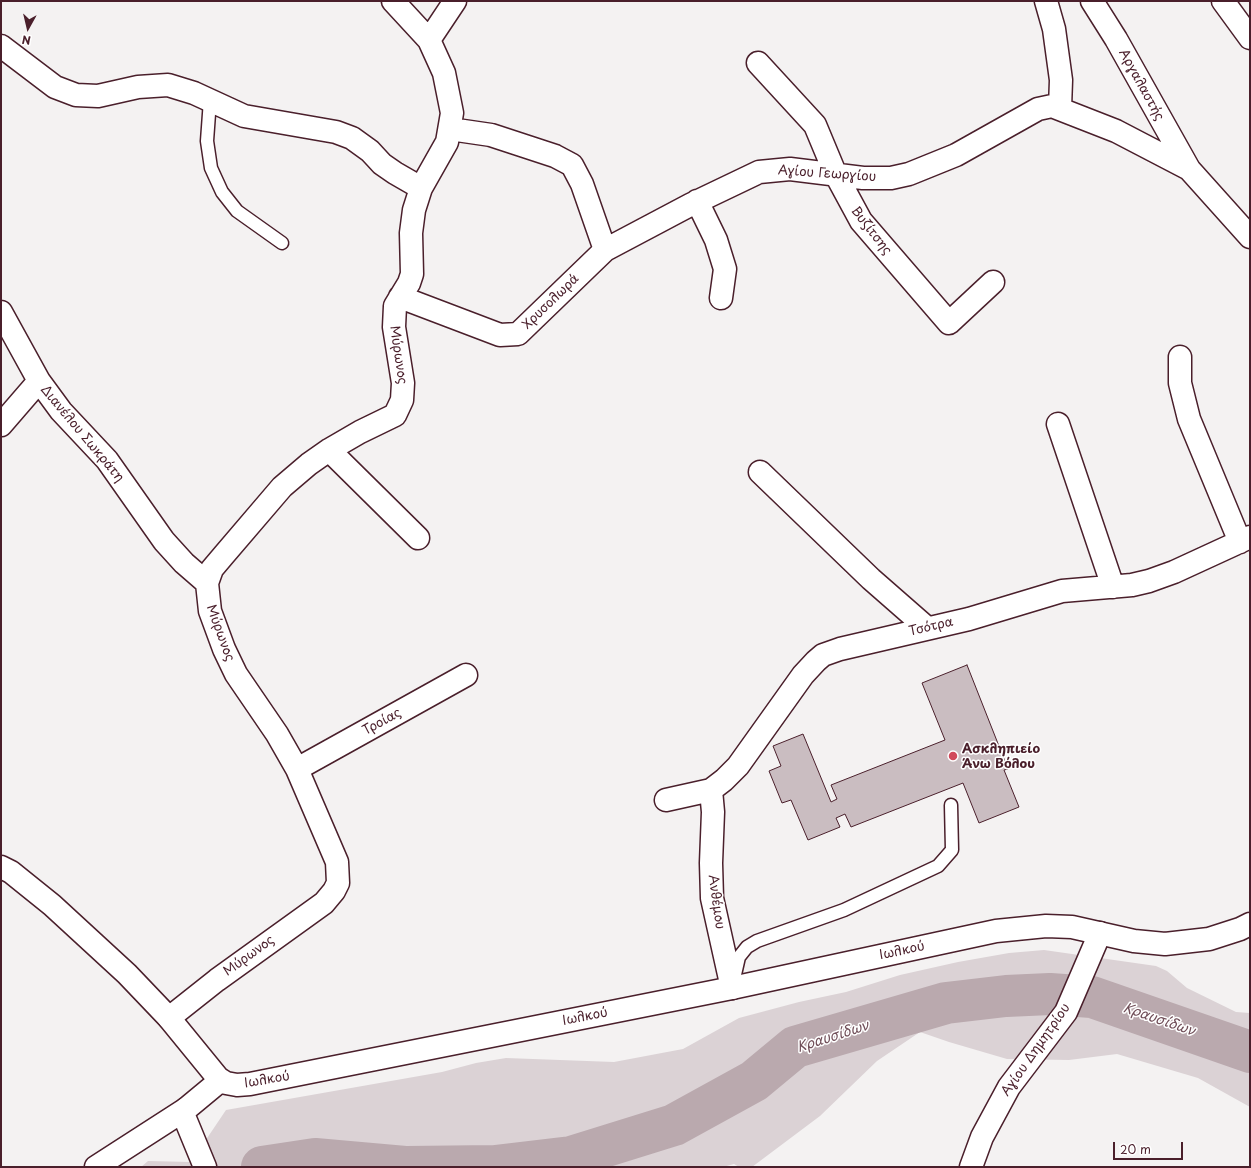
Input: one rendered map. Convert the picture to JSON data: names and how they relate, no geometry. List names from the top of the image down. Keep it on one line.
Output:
{"streets":{"street":["Αργαλαστής","Αγίου Γεωργίου","Βυζίτσης","Χρυσολωρά","Μύρωνος","Διανέλου Σωκράτη","Τσότρα","Τροίας","Ανθέμου","Ιωλκού","Αγίου Δημητρίου"]},"crossings":[["Αργαλαστής","Αγίου Γεωργίου"],["Αγίου Γεωργίου","Βυζίτσης"],["Αγίου Γεωργίου","Χρυσολωρά"],["Χρυσολωρά","Μύρωνος"],["Μύρωνος","Διανέλου Σωκράτη"],["Μύρωνος","Τροίας"],["Τσότρα","Ανθέμου"],["Ανθέμου","Ιωλκού"],["Ιωλκού","Αγίου Δημητρίου"]],"water":["Κραυσίδων"],"places":["Ασκληπιείο Άνω Βόλου"],"scale_bar":"20 m","north":"bottom"}
